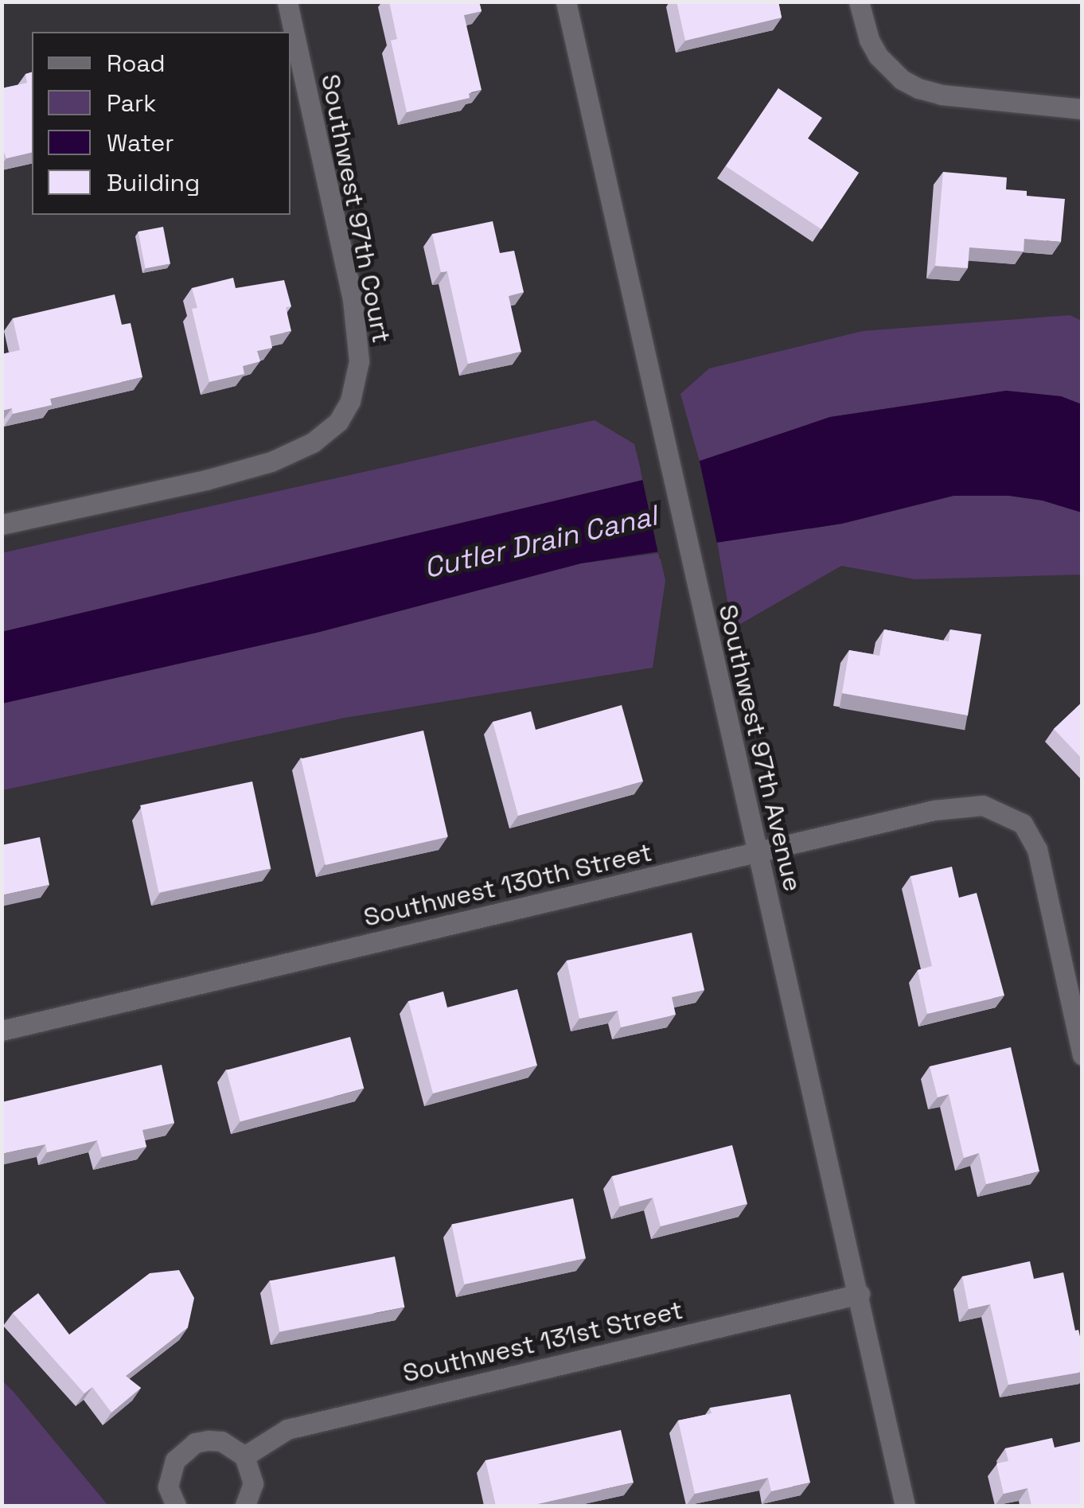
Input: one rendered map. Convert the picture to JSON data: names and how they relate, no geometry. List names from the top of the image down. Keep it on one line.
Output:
{"streets":{"street":["Southwest 97th Court","Southwest 97th Avenue","Southwest 130th Street","Southwest 131st Street"]},"crossings":[["Southwest 97th Avenue","Southwest 130th Street"],["Southwest 97th Avenue","Southwest 131st Street"]],"water":["Cutler Drain Canal"],"legend":["Road","Park","Water","Building"]}
